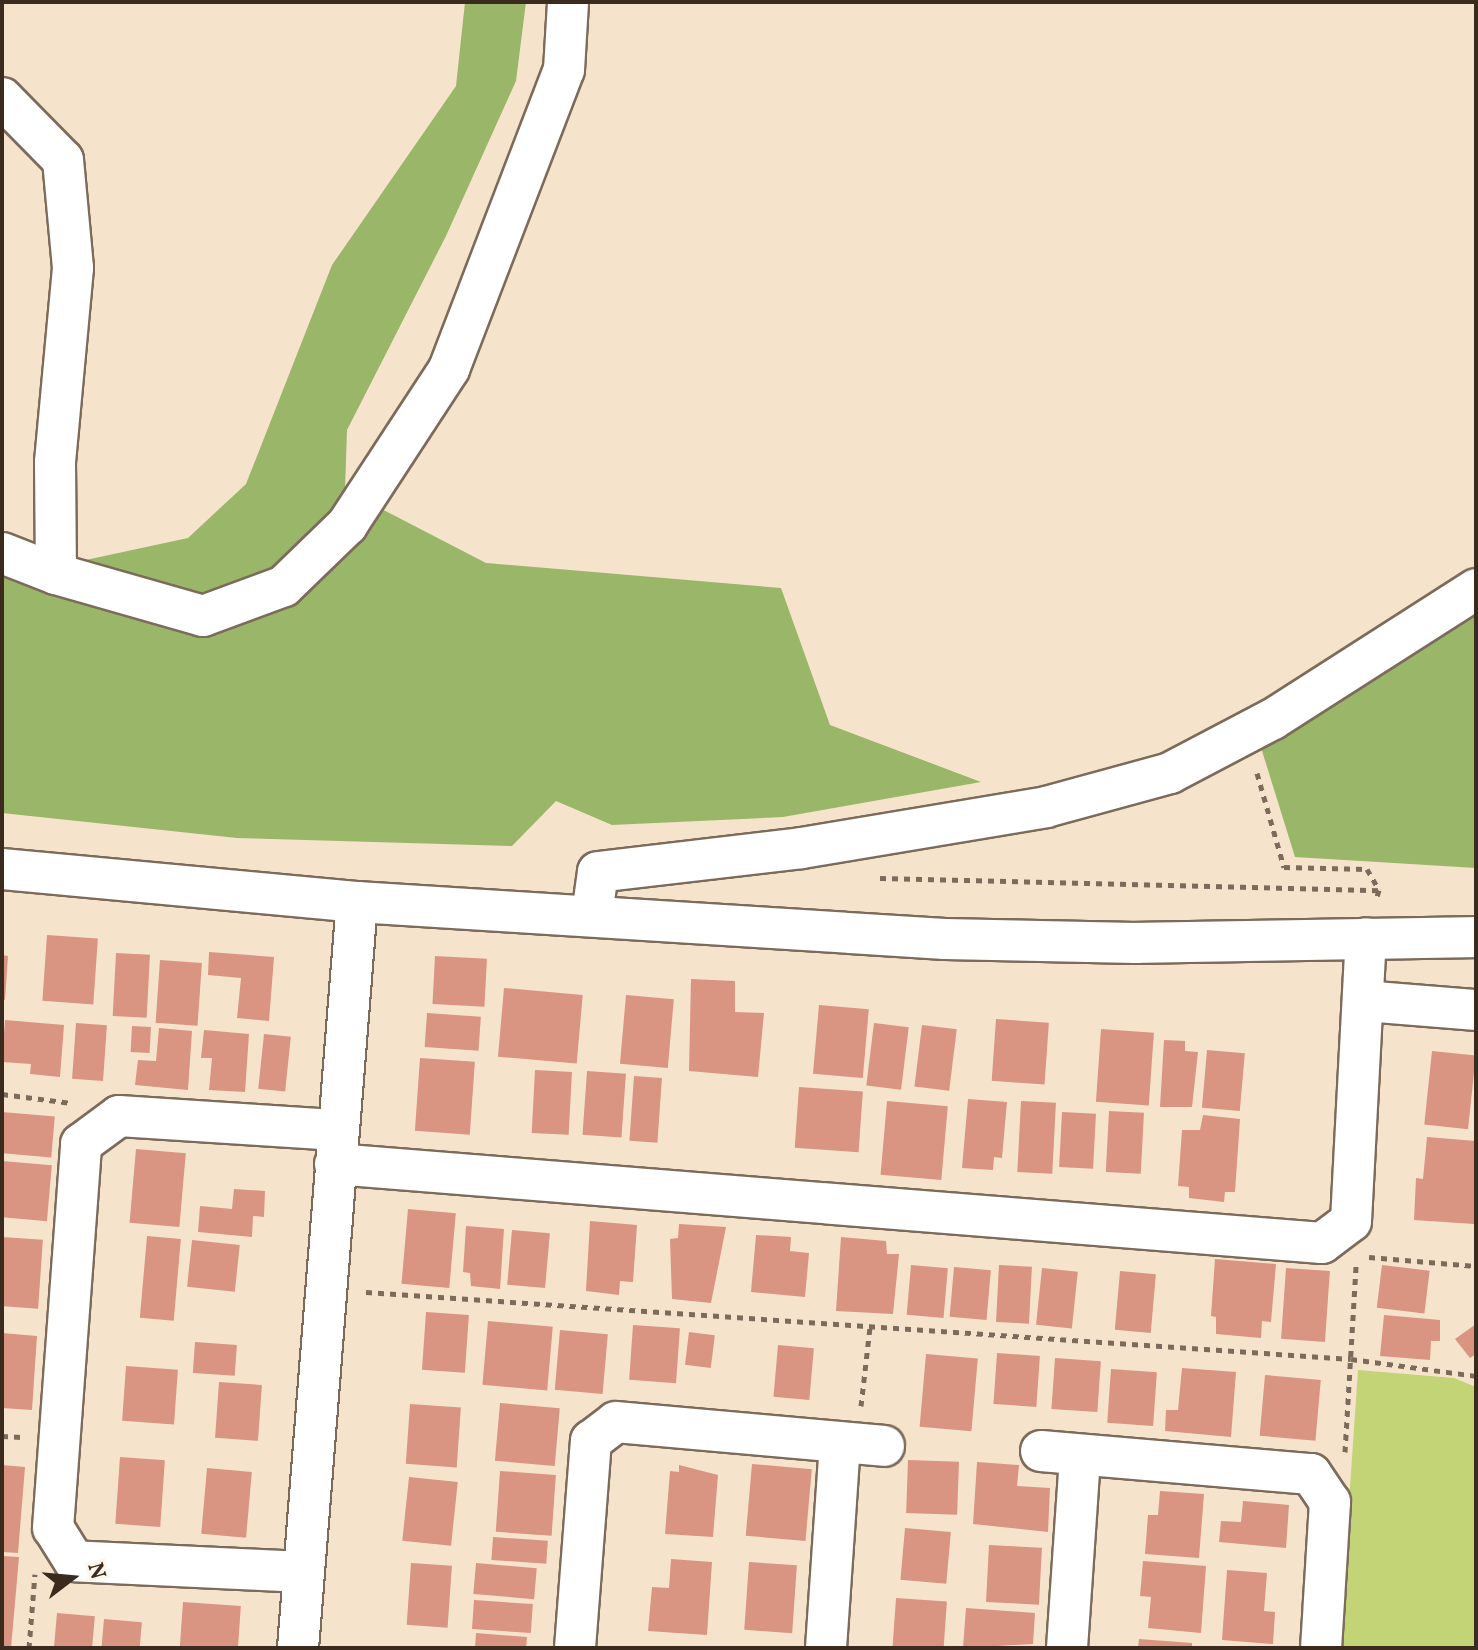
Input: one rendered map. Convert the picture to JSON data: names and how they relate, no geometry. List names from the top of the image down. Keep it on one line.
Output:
{"north":"right"}
